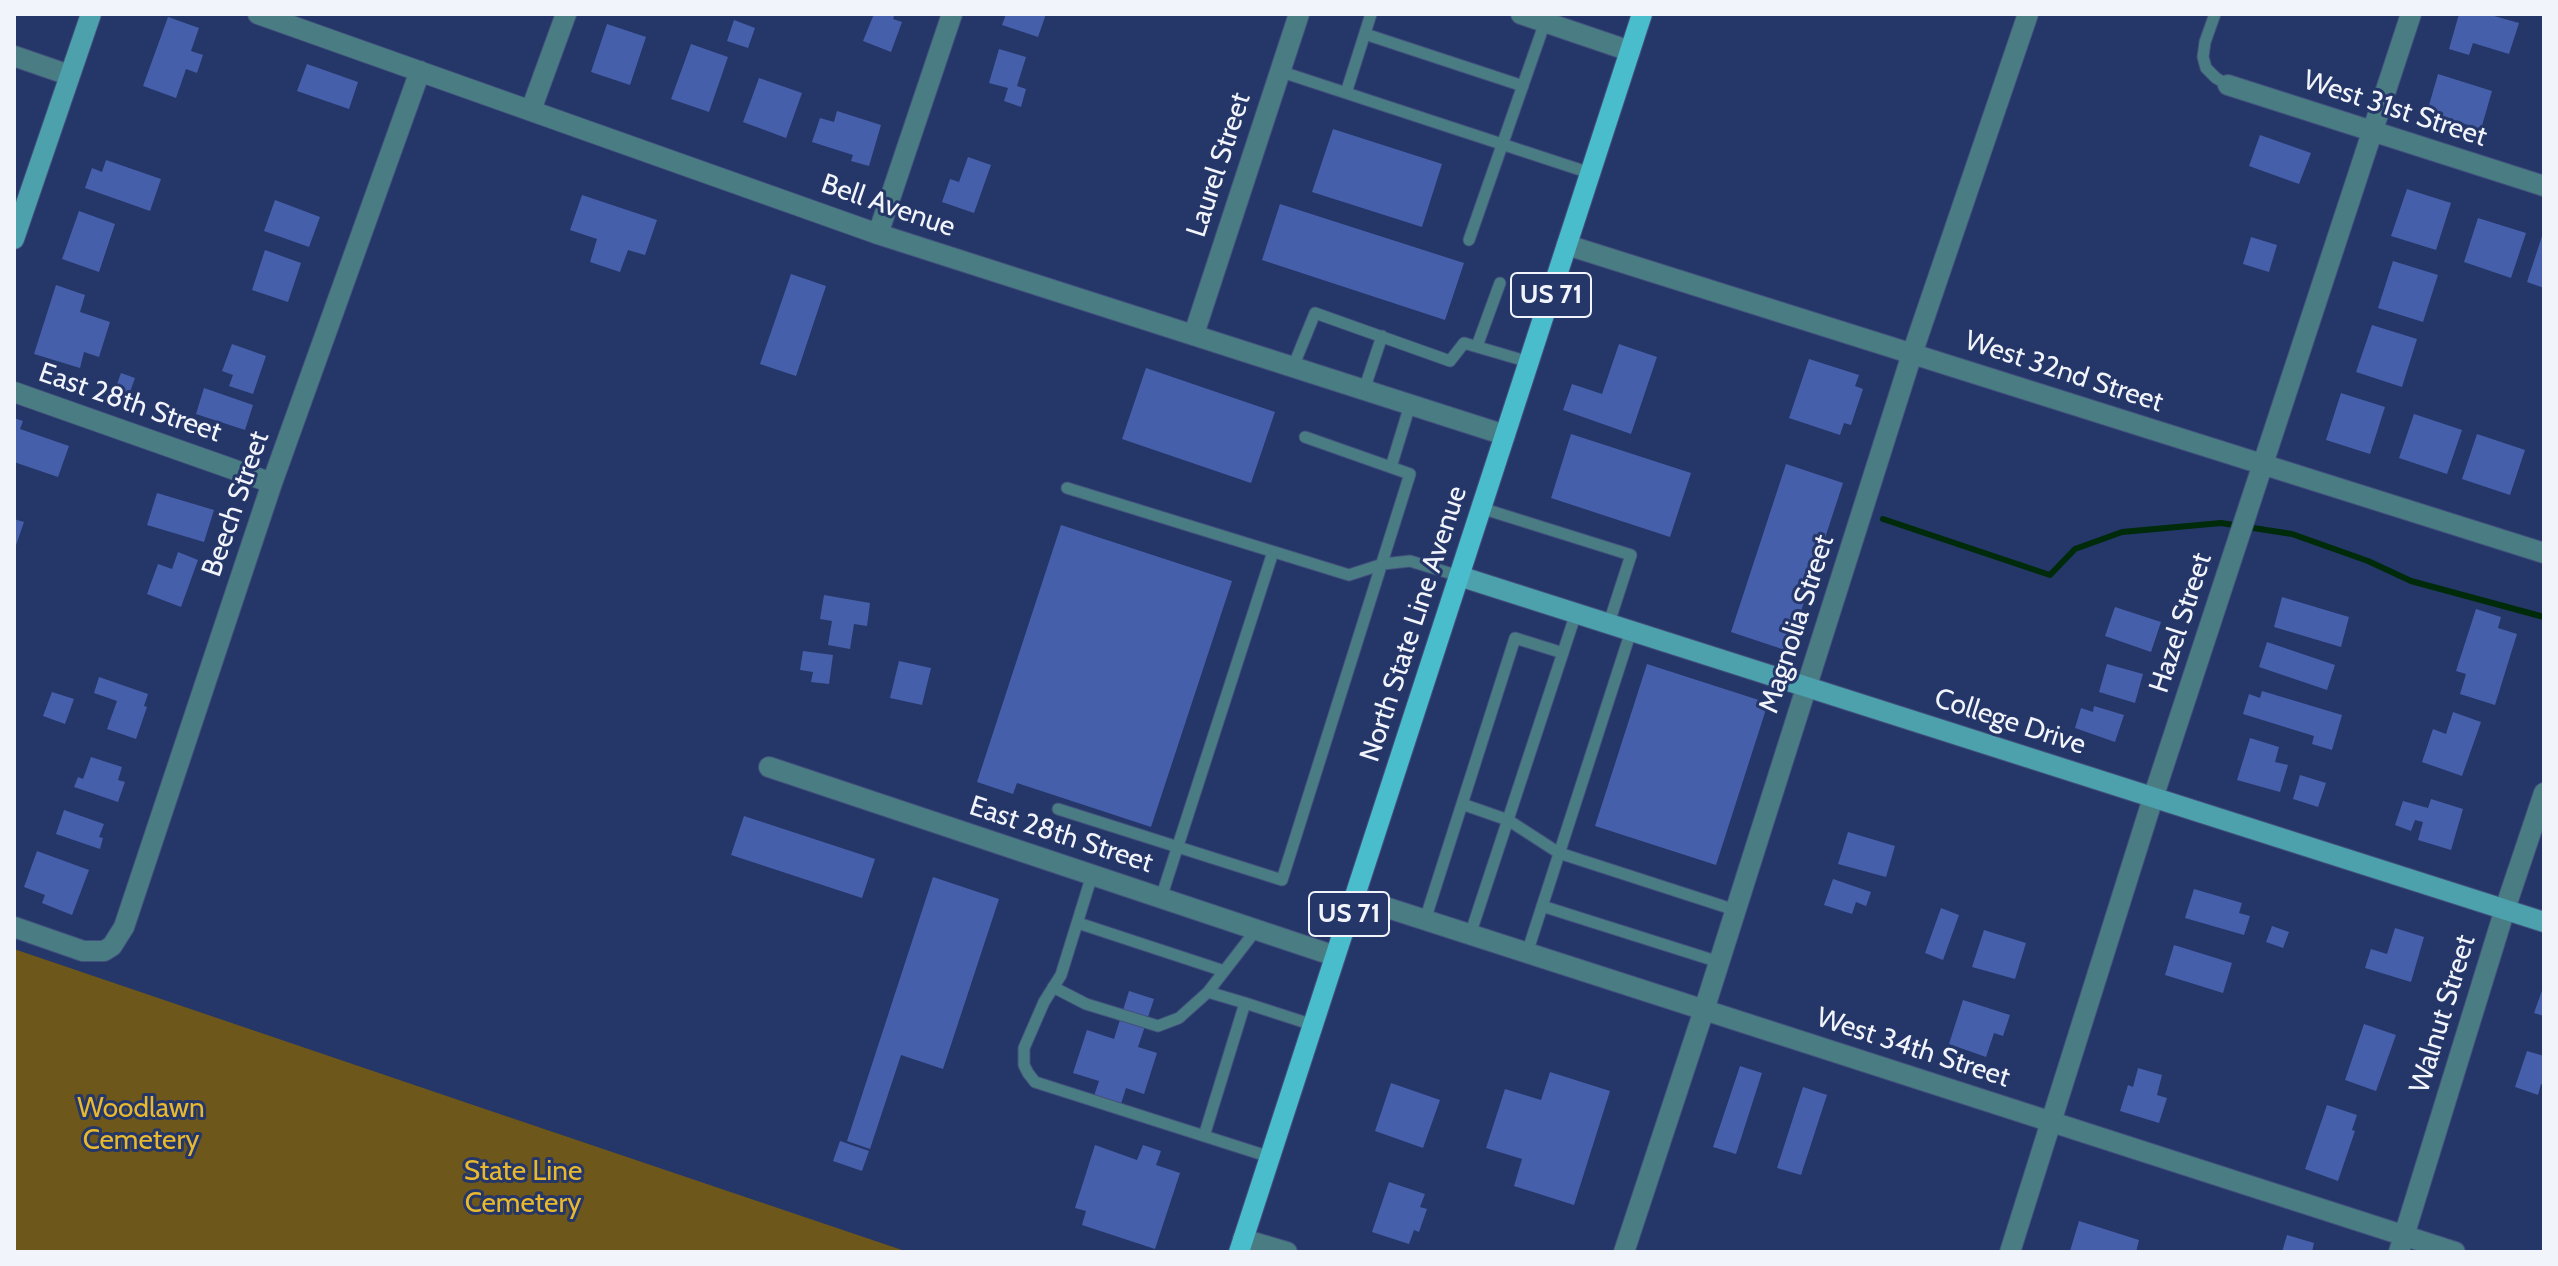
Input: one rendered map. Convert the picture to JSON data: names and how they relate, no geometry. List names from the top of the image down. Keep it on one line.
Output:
{"streets":{"main road":["US 71","North State Line Avenue"],"street":["West 31st Street","Laurel Street","Bell Avenue","West 32nd Street","East 28th Street","Beech Street","Hazel Street","Magnolia Street","College Drive","Walnut Street","West 34th Street"]},"crossings":[["West 31st Street","Hazel Street"],["Laurel Street","Bell Avenue"],["Bell Avenue","Beech Street"],["Bell Avenue","North State Line Avenue"],["West 32nd Street","Hazel Street"],["West 32nd Street","North State Line Avenue"],["West 32nd Street","Magnolia Street"],["East 28th Street","Beech Street"],["East 28th Street","North State Line Avenue"],["Hazel Street","College Drive"],["Hazel Street","West 34th Street"],["North State Line Avenue","College Drive"],["North State Line Avenue","West 34th Street"],["Magnolia Street","College Drive"],["Magnolia Street","West 34th Street"],["College Drive","Walnut Street"],["Walnut Street","West 34th Street"]],"parks":["Woodlawn Cemetery","State Line Cemetery"]}
